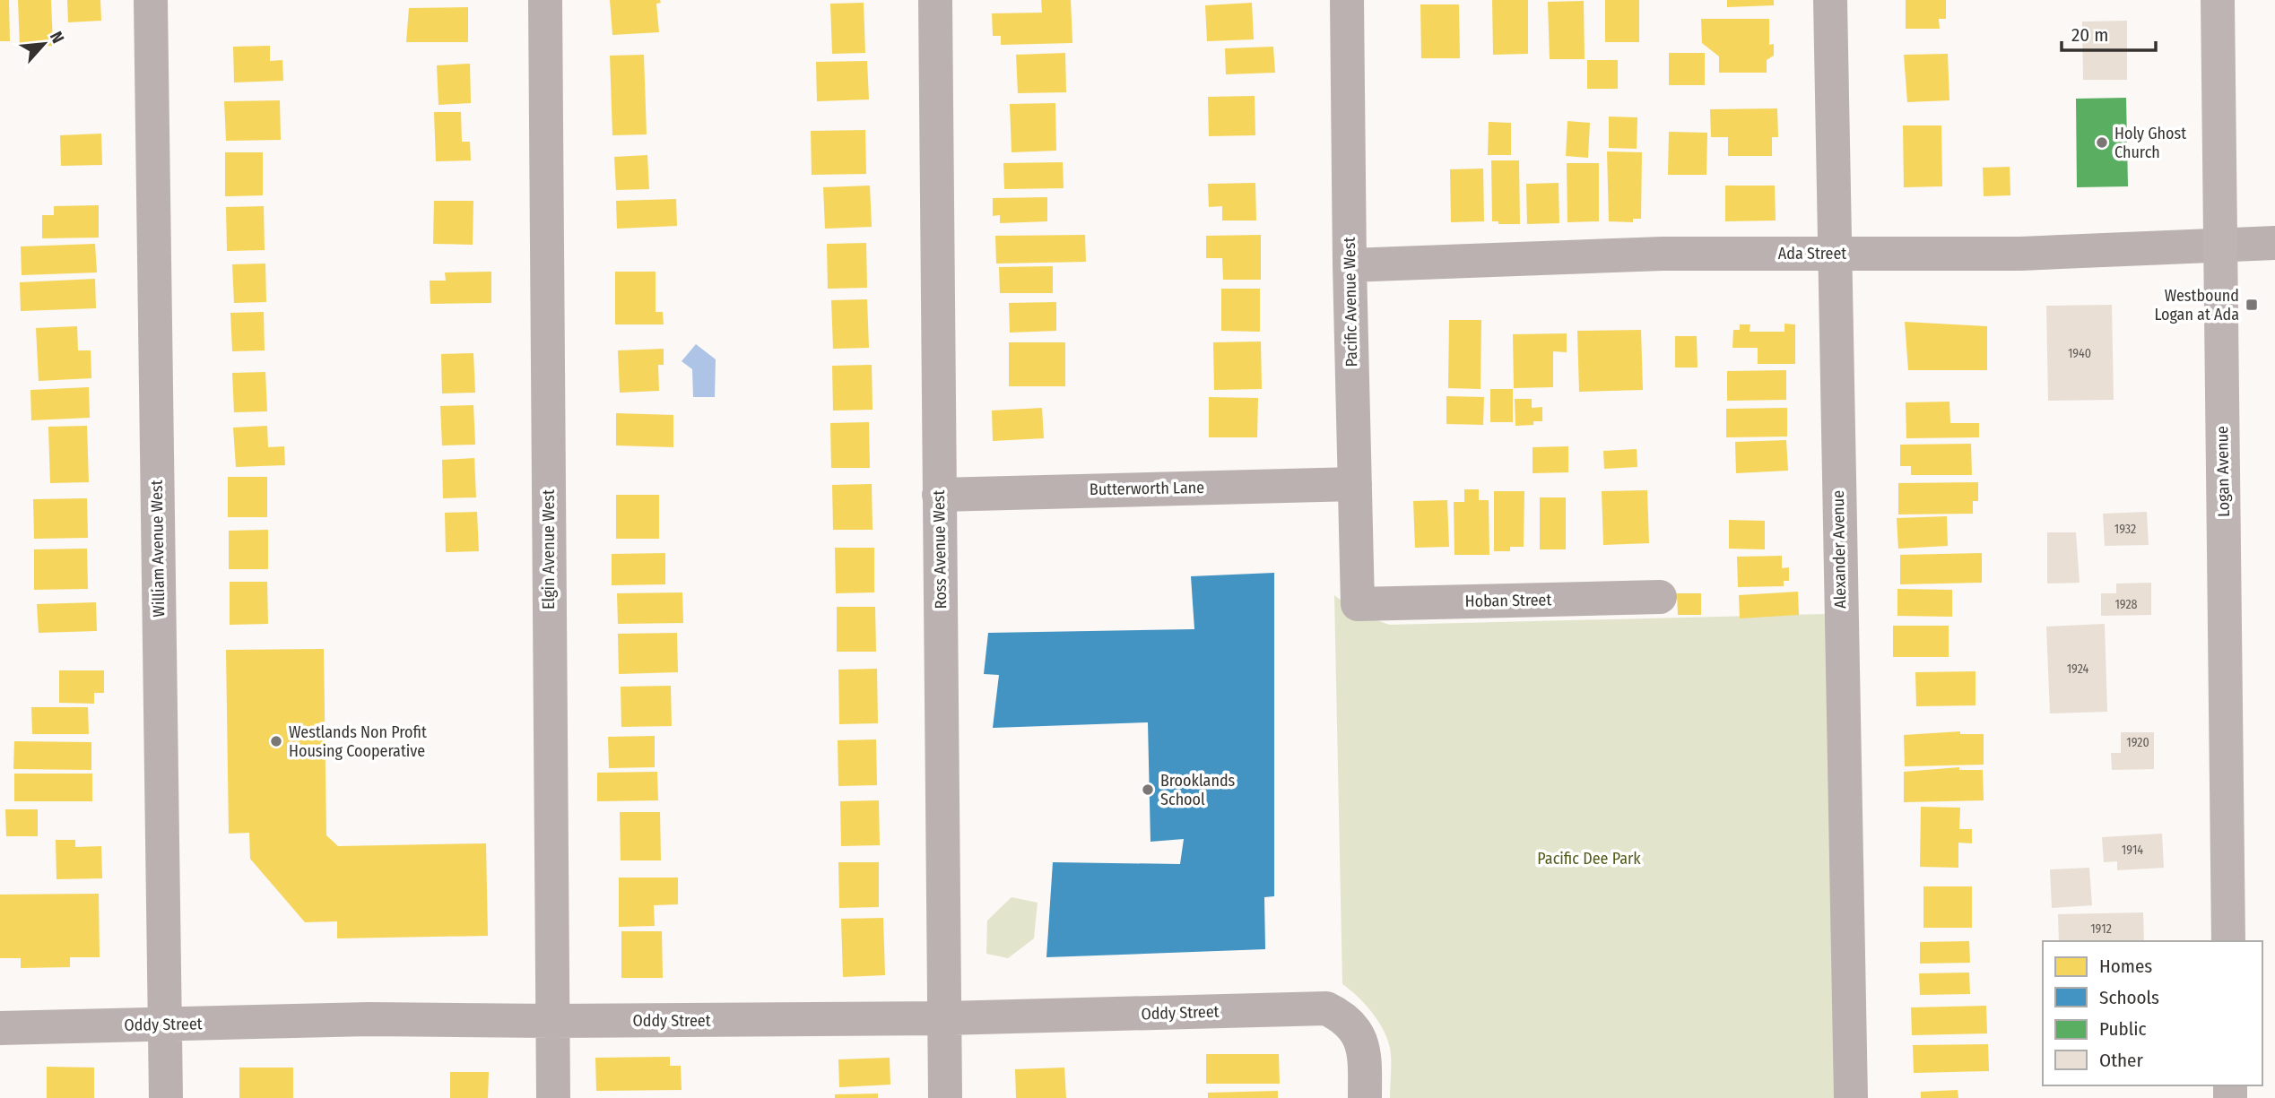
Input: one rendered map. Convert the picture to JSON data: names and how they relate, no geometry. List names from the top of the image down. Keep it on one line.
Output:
{"streets":{"main road":["Logan Avenue"],"street":["Ada Street","Pacific Avenue West","Butterworth Lane","William Avenue West","Elgin Avenue West","Ross Avenue West","Alexander Avenue","Hoban Street","Oddy Street"]},"crossings":[["Ada Street","Pacific Avenue West"],["Ada Street","Logan Avenue"],["Ada Street","Alexander Avenue"],["Pacific Avenue West","Butterworth Lane"],["Pacific Avenue West","Hoban Street"],["Butterworth Lane","Ross Avenue West"],["William Avenue West","Oddy Street"],["Elgin Avenue West","Oddy Street"],["Ross Avenue West","Oddy Street"]],"parks":["Pacific Dee Park"],"places":{"other":["Holy Ghost Church","Westlands Non Profit Housing Cooperative","Brooklands School"],"transit":["Westbound Logan at Ada"]},"house_numbers":["1940","1932","1928","1924","1920","1914","1912"],"legend":["Homes","Schools","Public","Other"],"scale_bar":"20 m","north":"top right"}
